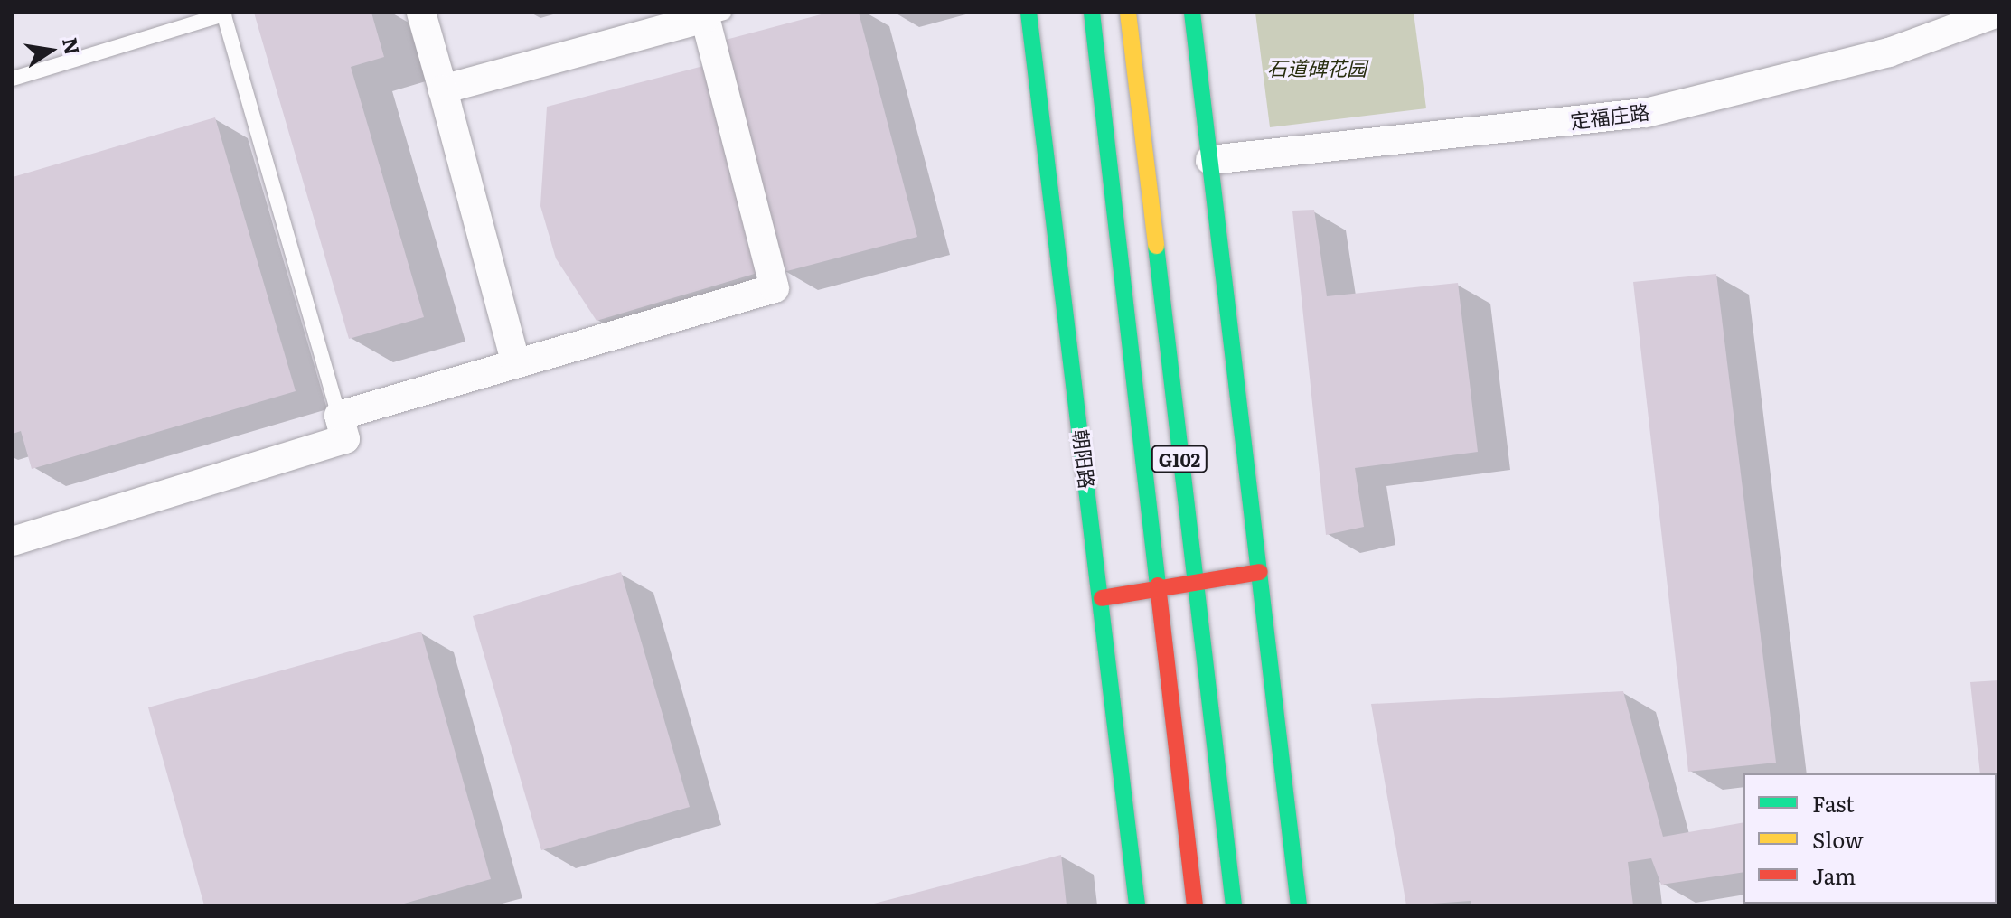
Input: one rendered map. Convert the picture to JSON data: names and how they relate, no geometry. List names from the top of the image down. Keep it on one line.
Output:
{"streets":{"main road":["朝阳路","G102"],"street":["定福庄路"]},"parks":["石道碑花园"],"legend":["Fast","Slow","Jam"],"north":"right"}
